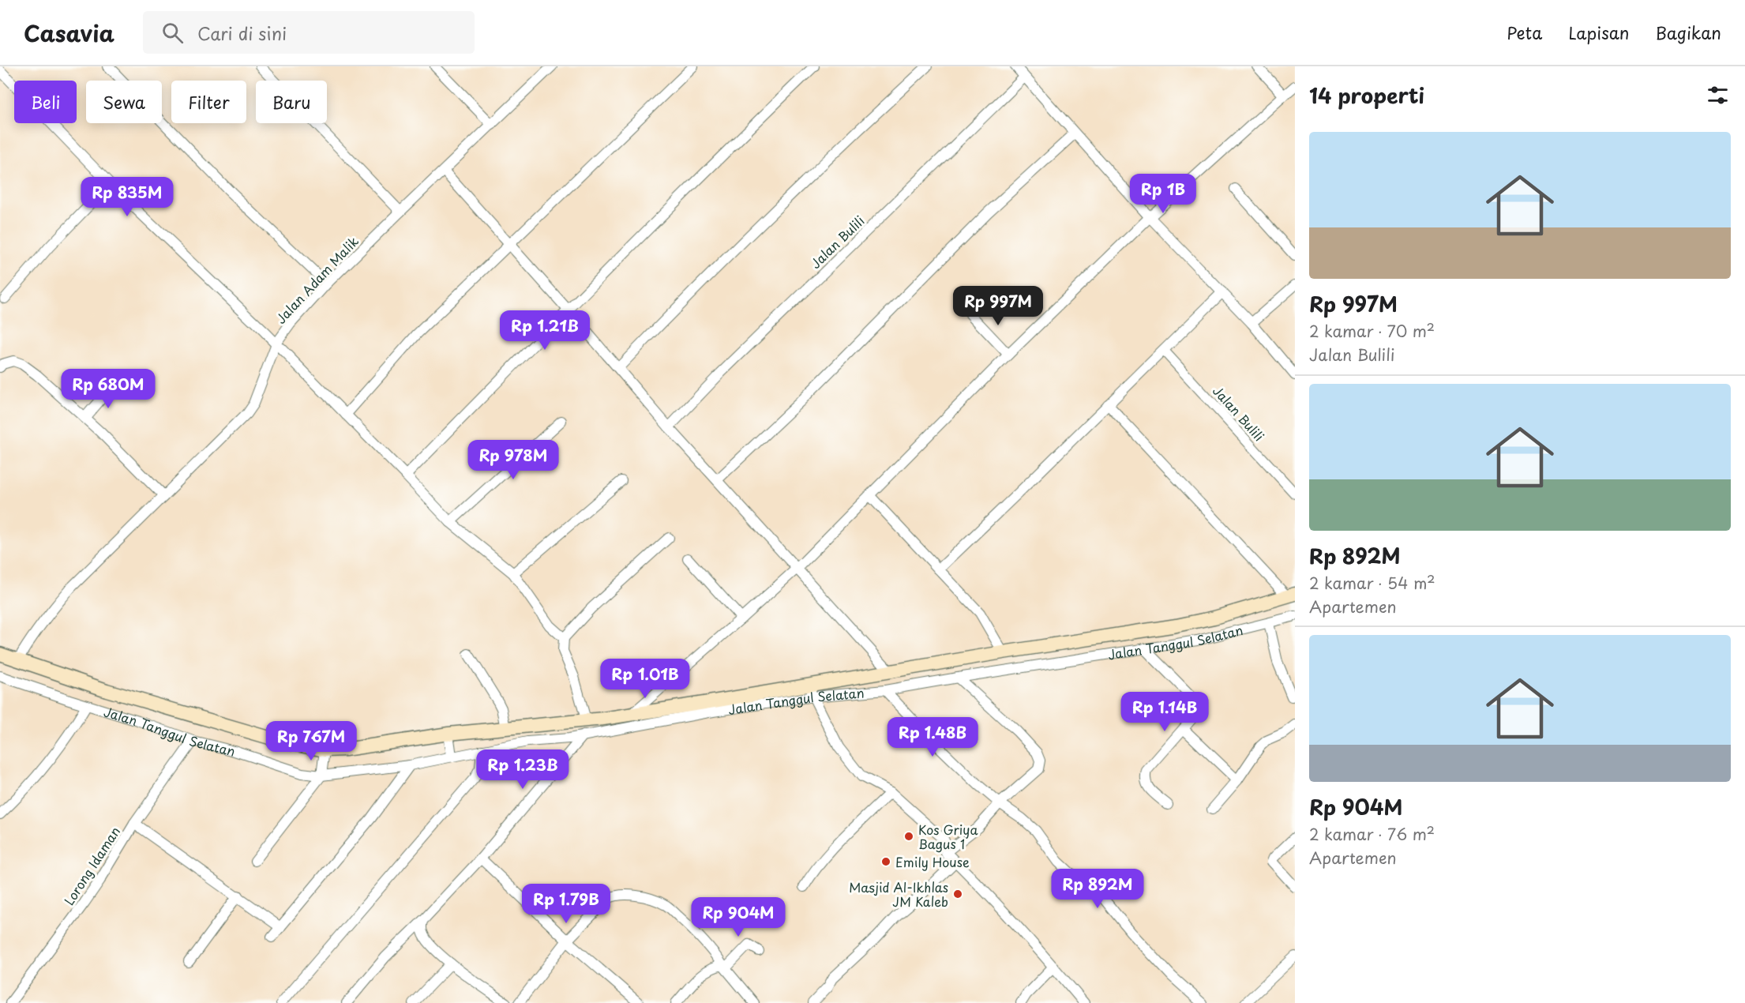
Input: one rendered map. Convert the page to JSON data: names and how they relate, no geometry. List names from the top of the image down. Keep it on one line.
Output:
{"streets":{"street":["Jalan Bulili","Jalan Adam Malik","Jalan Tanggul Selatan","Lorong Idaman"]},"crossings":[["Jalan Adam Malik","Jalan Tanggul Selatan"],["Jalan Tanggul Selatan","Lorong Idaman"]],"places":["Kos Griya Bagus 1","Emily House","Masjid Al-Ikhlas JM Kaleb"],"page":{"header":"Casavia","search":"Cari di sini","nav":["Peta","Lapisan","Bagikan"],"heading":"14 properti","chip":["Beli","Sewa","Filter","Baru"],"list":[{"name":"Rp 997M","note":"2 kamar · 70 m² · Jalan Bulili"},{"name":"Rp 892M","note":"2 kamar · 54 m² · Apartemen"},{"name":"Rp 904M","note":"2 kamar · 76 m² · Apartemen"}],"price":["Rp 1B","Rp 835M","Rp 997M","Rp 1.21B","Rp 680M","Rp 978M","Rp 1.01B","Rp 1.14B","Rp 1.48B","Rp 767M","Rp 1.23B","Rp 892M","Rp 1.79B","Rp 904M"]}}
